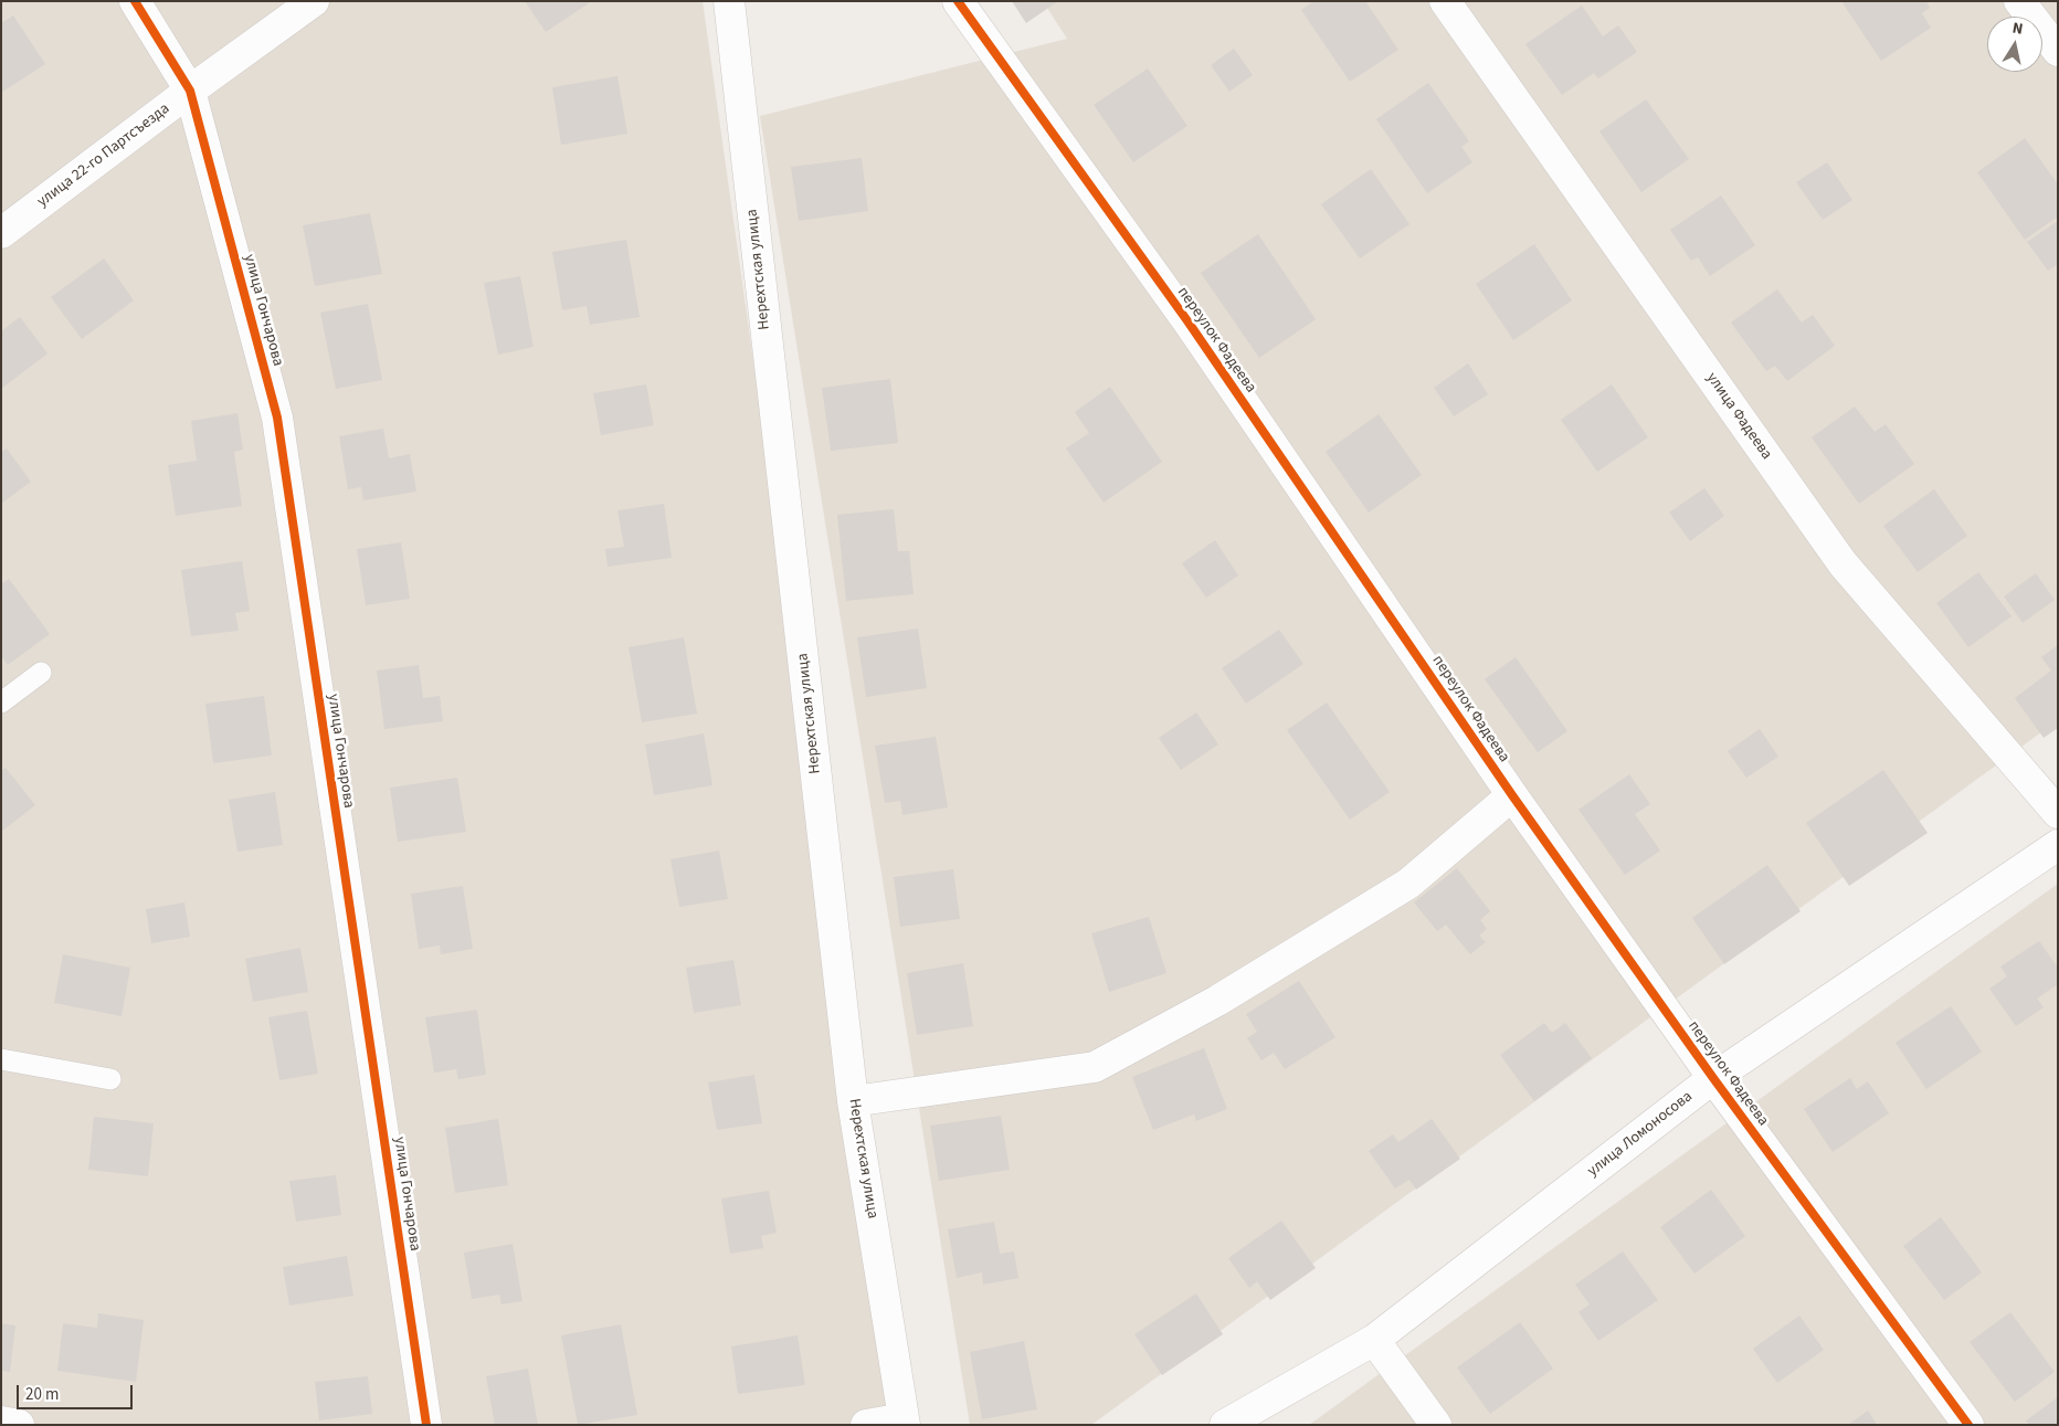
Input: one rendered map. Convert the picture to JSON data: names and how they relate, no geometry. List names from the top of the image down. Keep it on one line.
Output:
{"streets":{"street":["улица 22-го Партсъезда","Нерехтская улица","улица Гончарова","переулок Фадеева","улица Фадеева","улица Ломоносова"]},"crossings":[["улица 22-го Партсъезда","улица Гончарова"],["переулок Фадеева","улица Ломоносова"]],"scale_bar":"20 m","north":"top"}
